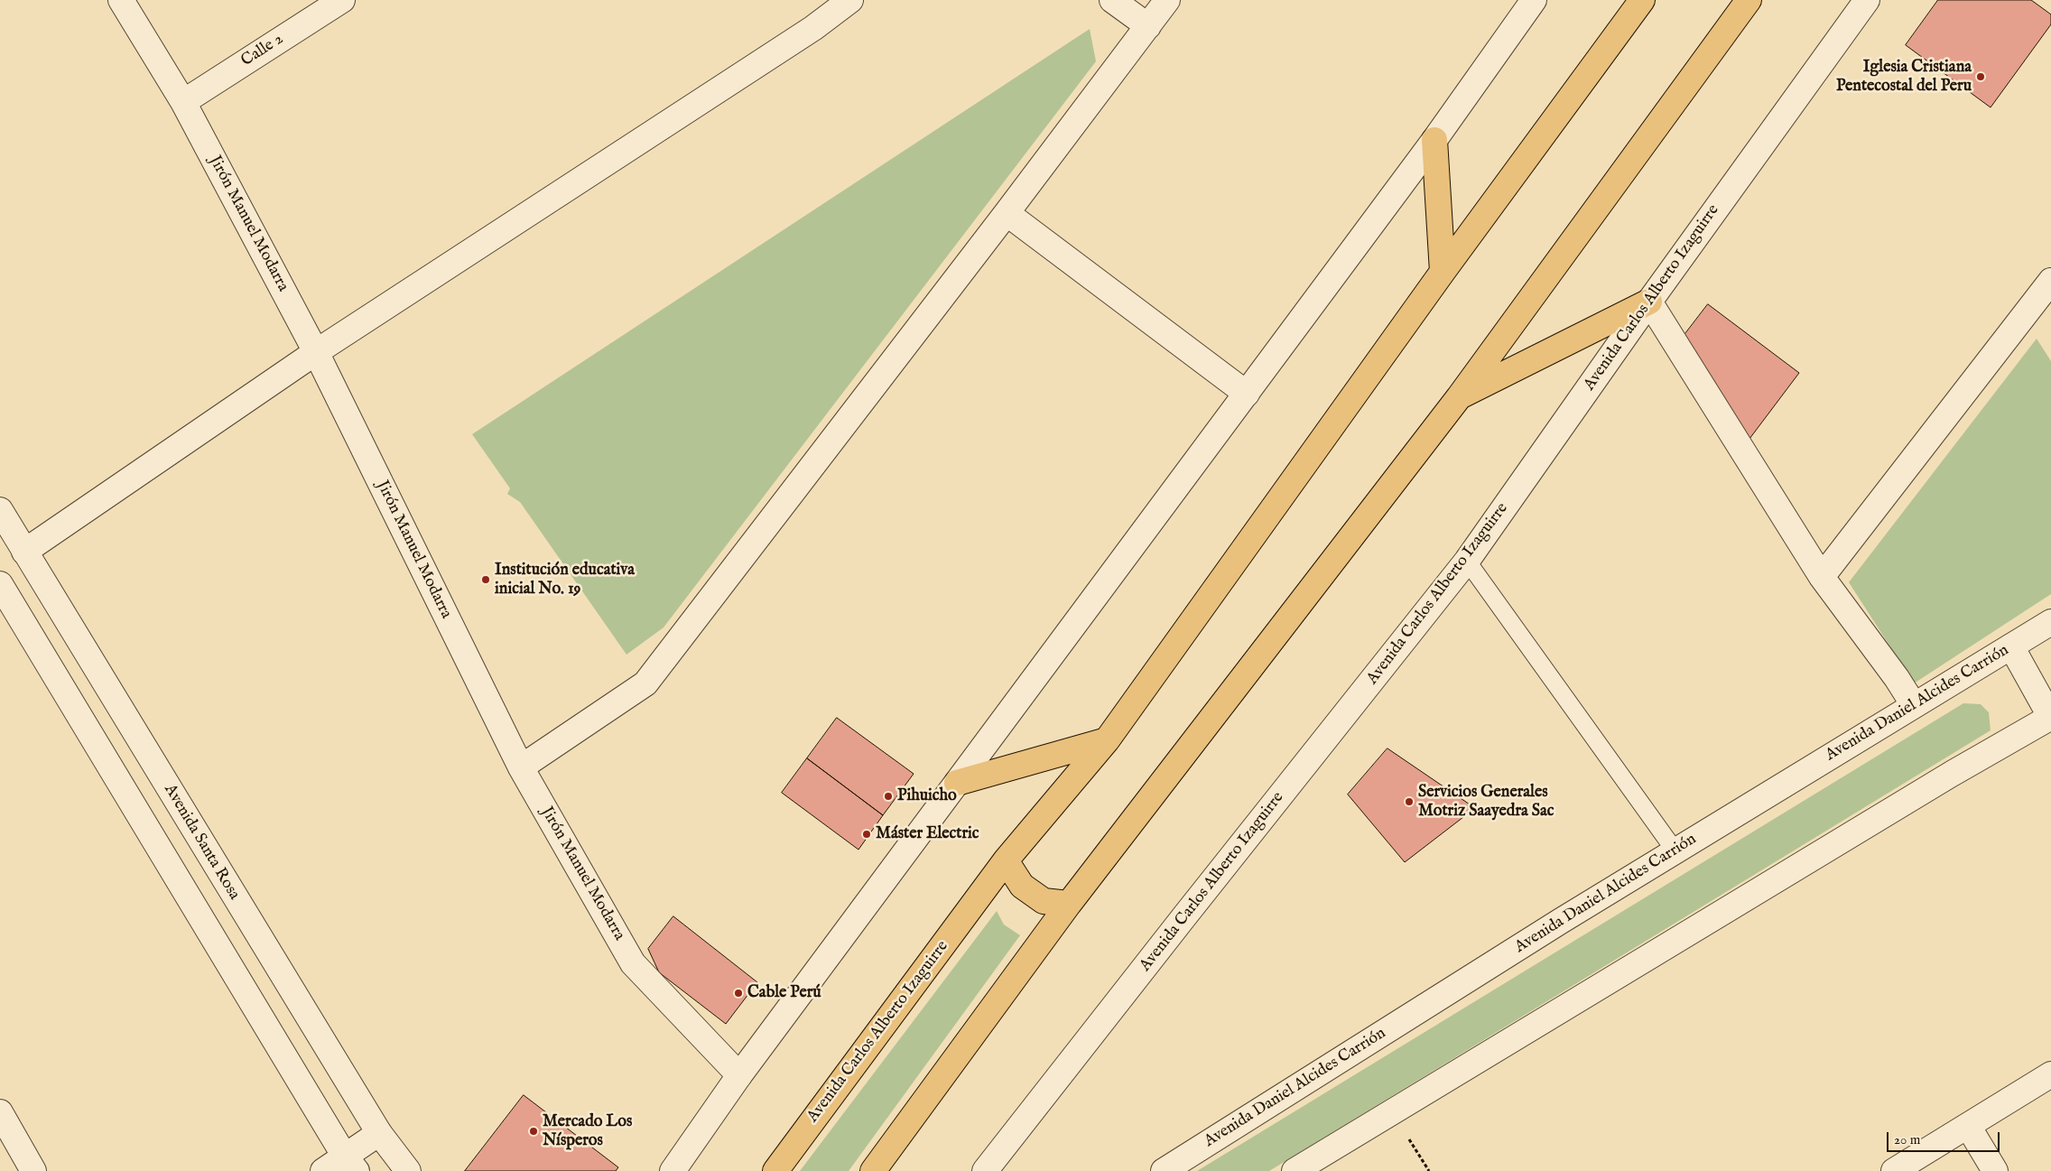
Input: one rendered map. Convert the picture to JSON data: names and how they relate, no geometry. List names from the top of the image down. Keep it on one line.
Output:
{"streets":{"main road":["Avenida Carlos Alberto Izaguirre"],"street":["Calle 2","Jirón Manuel Modarra","Avenida Daniel Alcides Carrión","Avenida Santa Rosa"]},"crossings":[["Calle 2","Jirón Manuel Modarra"]],"places":["Iglesia Cristiana Pentecostal del Peru","Institución educativa inicial No. 19","Pihuicho","Servicios Generales Motriz Saayedra Sac","Máster Electric","Cable Perú","Mercado Los Nísperos"],"scale_bar":"20 m"}
